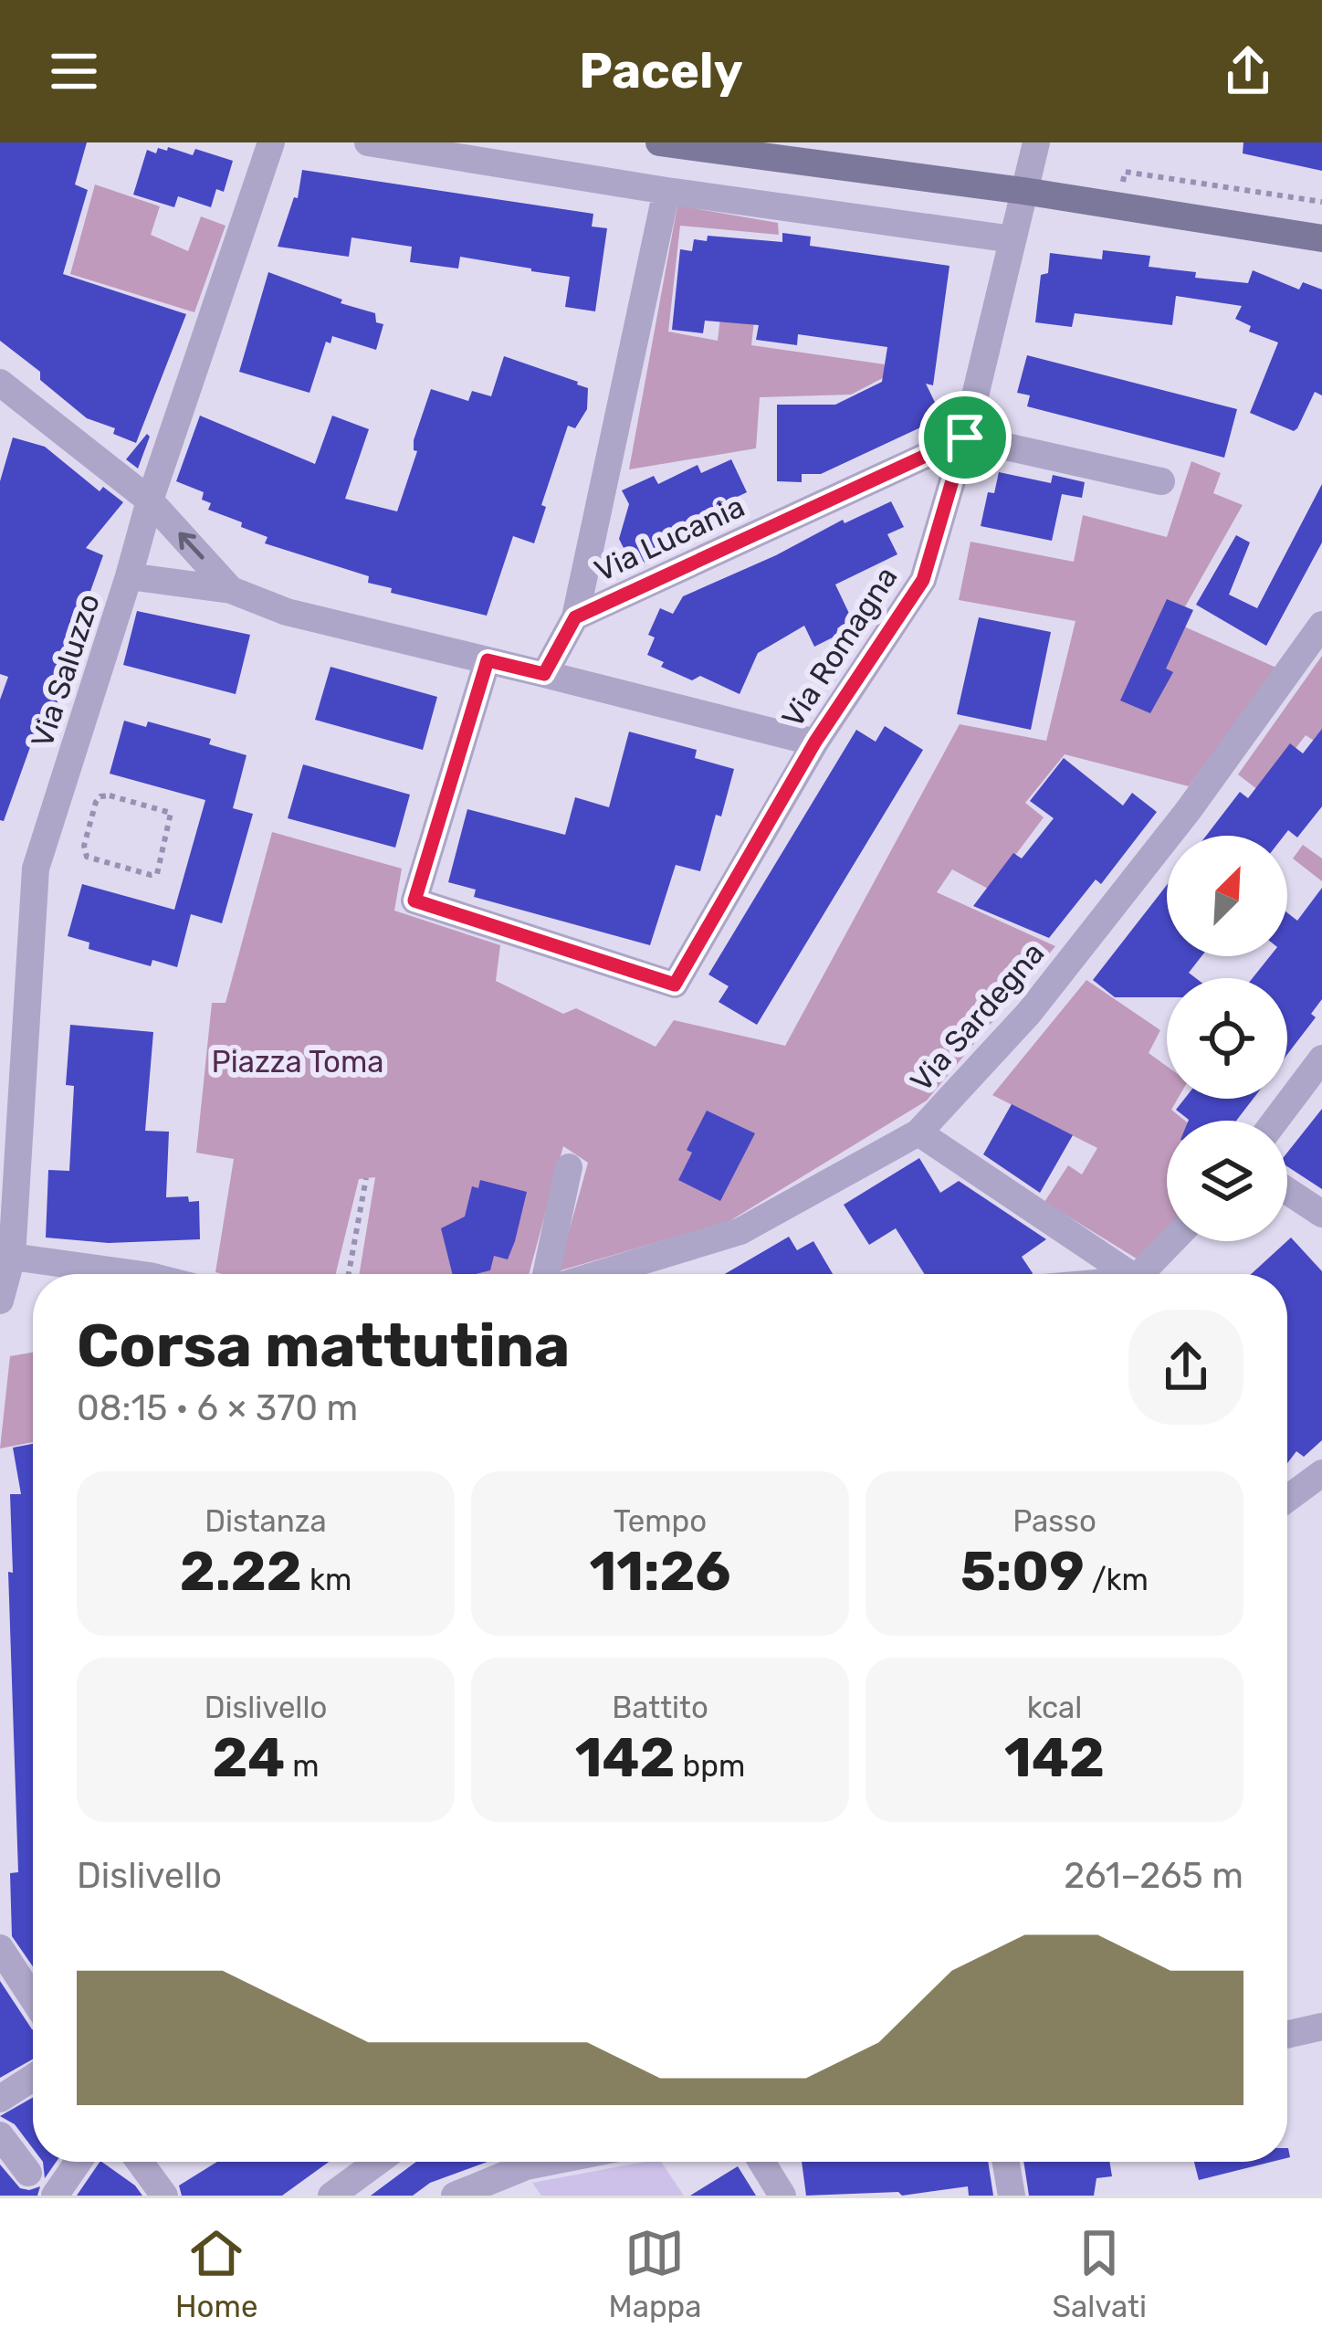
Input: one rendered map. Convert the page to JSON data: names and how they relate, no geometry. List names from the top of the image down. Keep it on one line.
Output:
{"streets":{"street":["Via Lucania","Via Romagna","Via Saluzzo","Via Sardegna"]},"crossings":[["Via Lucania","Via Romagna"]],"parks":["Piazza Toma"],"north":"top right","page":{"header":"Pacely","heading":["Corsa mattutina","08:15 · 6 × 370 m"],"stats":[["Distanza","2.22 km"],["Tempo","11:26"],["Passo","5:09 /km"],["Dislivello","24 m"],["Battito","142 bpm"],["kcal","142"]],"chart":["Dislivello","261–265 m"],"tabs":["Home","Mappa","Salvati"]}}
